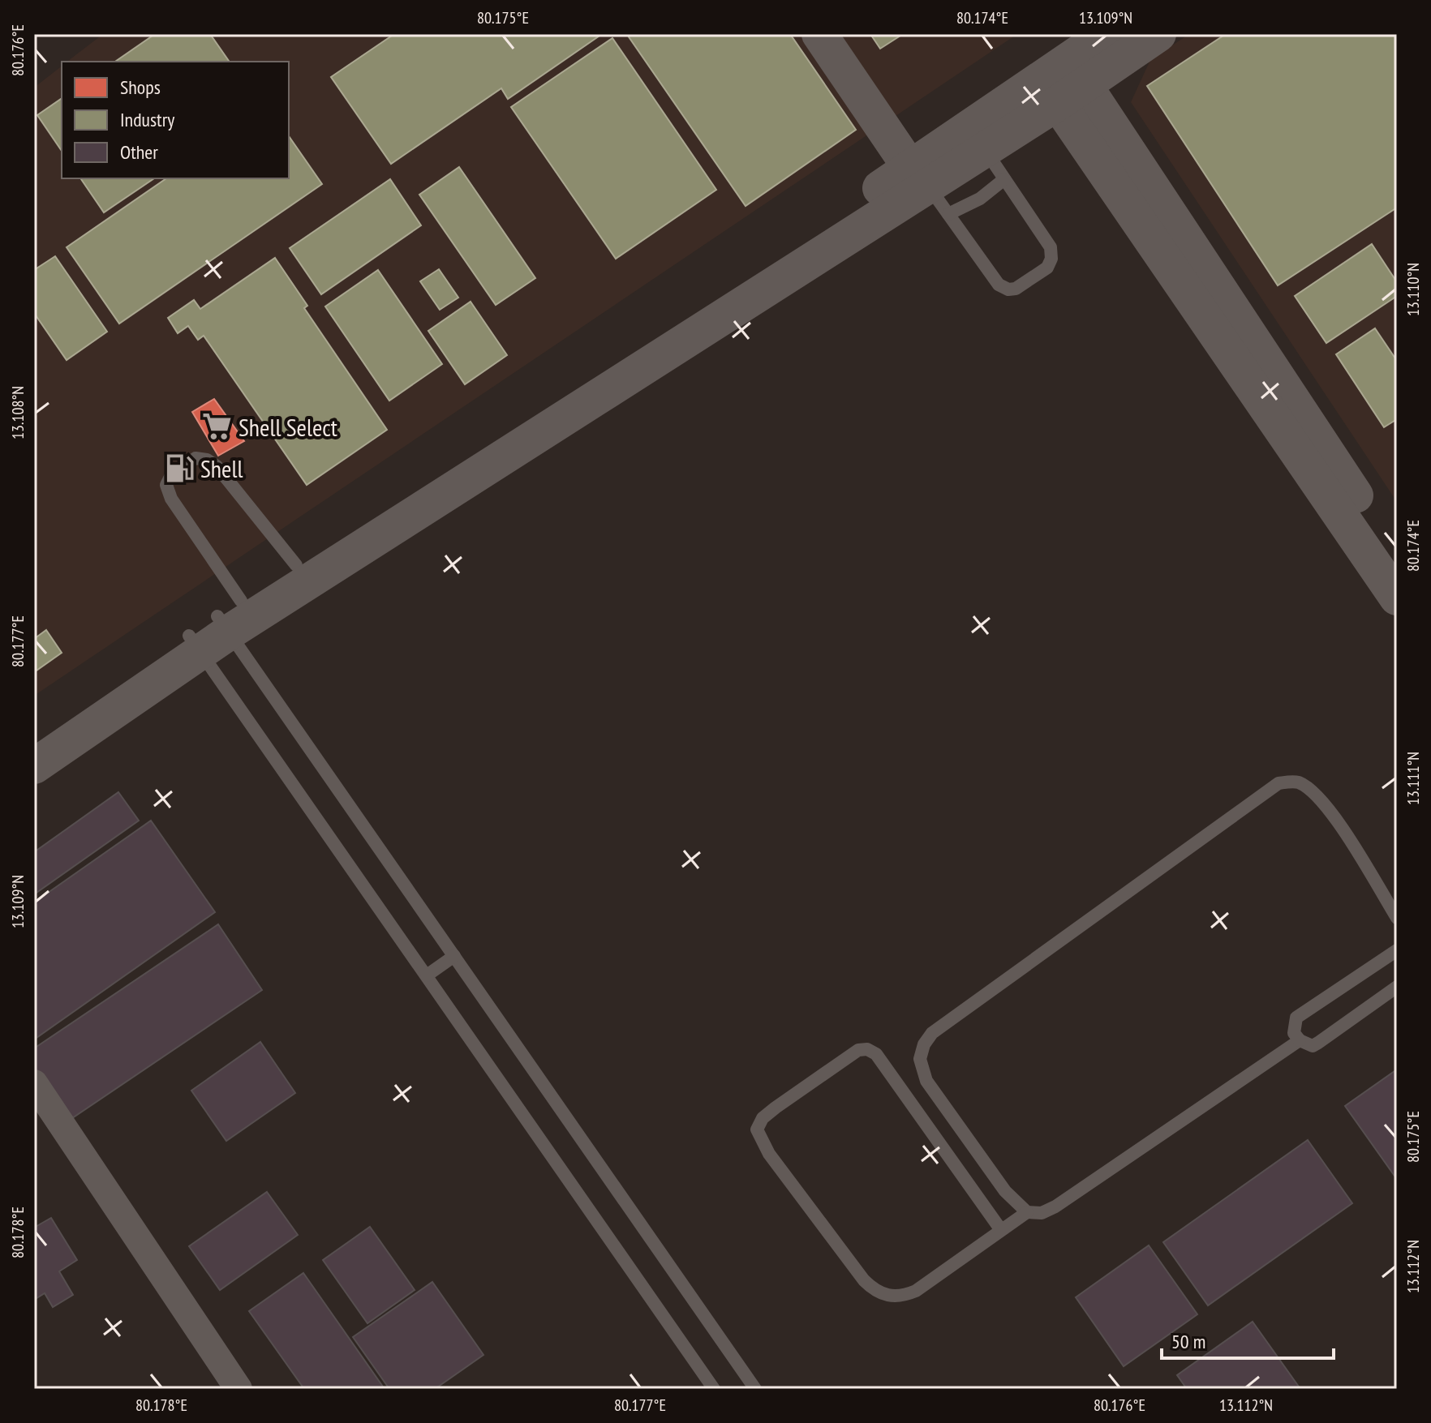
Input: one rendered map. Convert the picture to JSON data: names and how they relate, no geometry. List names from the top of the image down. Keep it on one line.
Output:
{"places":{"supermarket":["Shell Select"],"fuel station":["Shell"]},"legend":["Shops","Industry","Other"],"scale_bar":"50 m","coordinates":["80.175°E","80.174°E","13.109°N","80.176°E","13.110°N","13.108°N","80.177°E","13.111°N","80.178°E","13.112°N"]}
